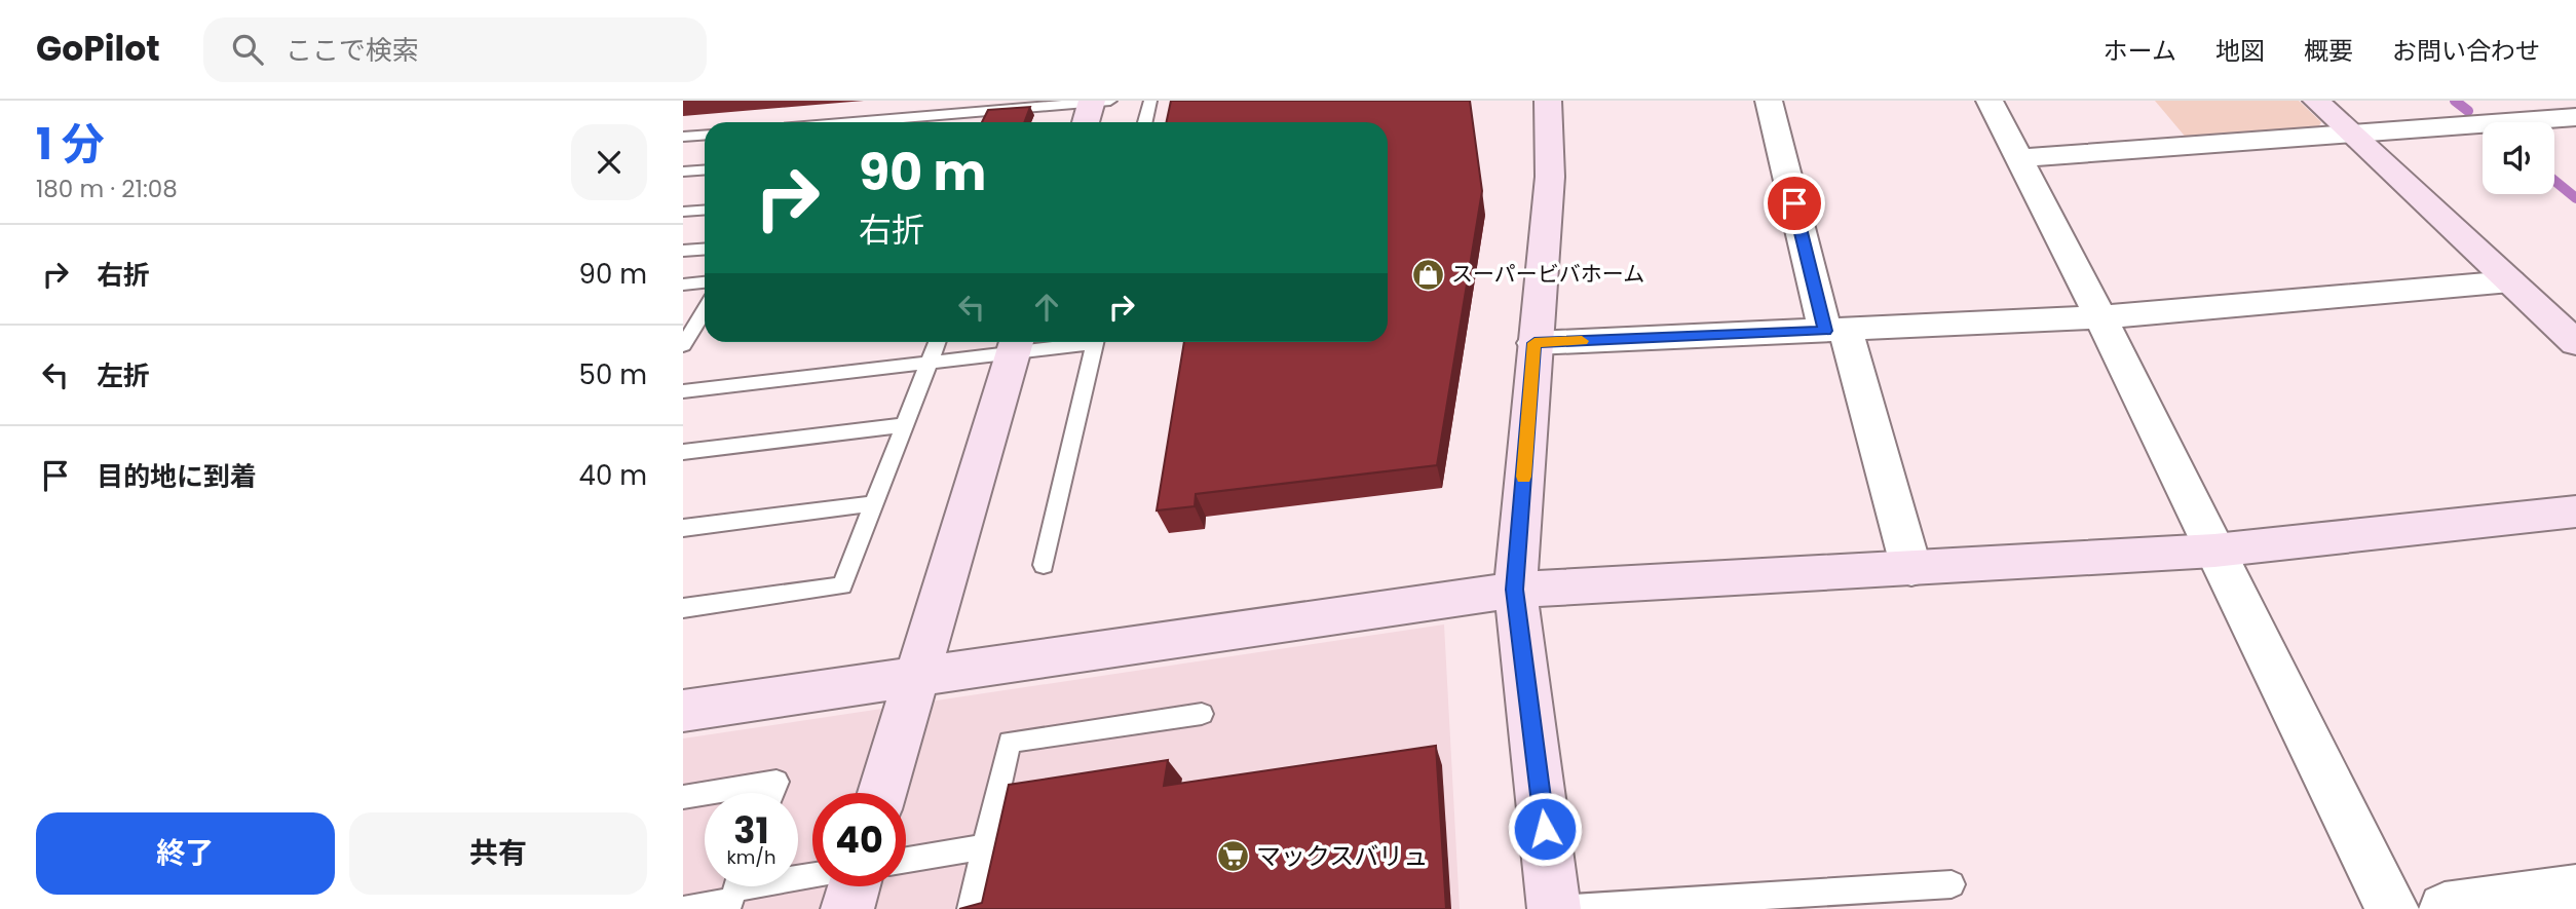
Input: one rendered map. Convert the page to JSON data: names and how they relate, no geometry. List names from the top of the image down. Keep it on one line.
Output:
{"places":{"shop":["スーパービバホーム"],"supermarket":["マックスバリュ"]},"page":{"header":"GoPilot","search":"ここで検索","nav":["ホーム","地図","概要","お問い合わせ"],"heading":["1 分","180 m · 21:08"],"turn":["90 m","右折"],"list":[{"name":"右折","value":"90 m"},{"name":"左折","value":"50 m"},{"name":"目的地に到着","value":"40 m"}],"speed":"31 km/h","limit":"40","buttons":["終了","共有"]}}
